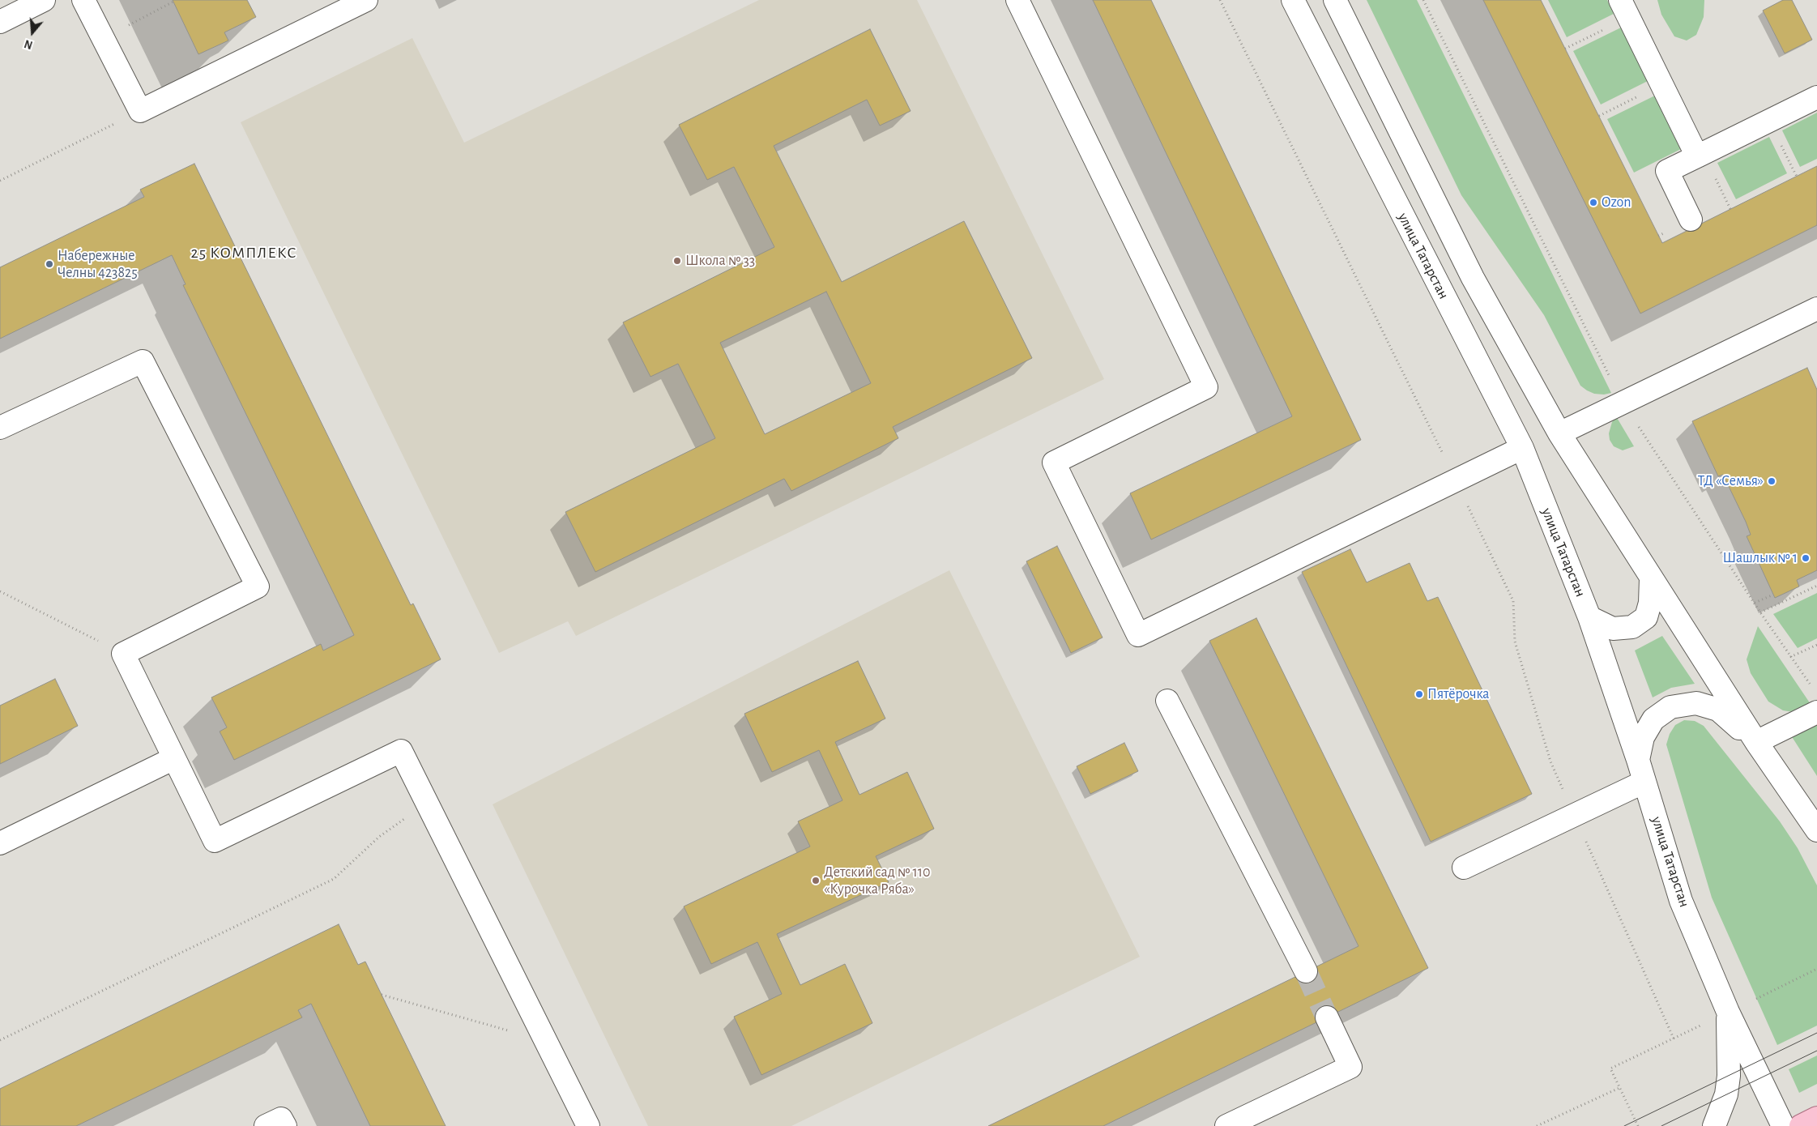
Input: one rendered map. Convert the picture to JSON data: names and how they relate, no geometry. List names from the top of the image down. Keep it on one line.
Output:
{"streets":{"street":["улица Татарстан"]},"districts":["25 КОМПЛЕКС"],"places":["Ozon","Школа № 33","Набережные Челны 423825","ТД «Семья»","Шашлык № 1","Пятёрочка","Детский сад № 110 «Курочка Ряба»"],"north":"bottom"}
